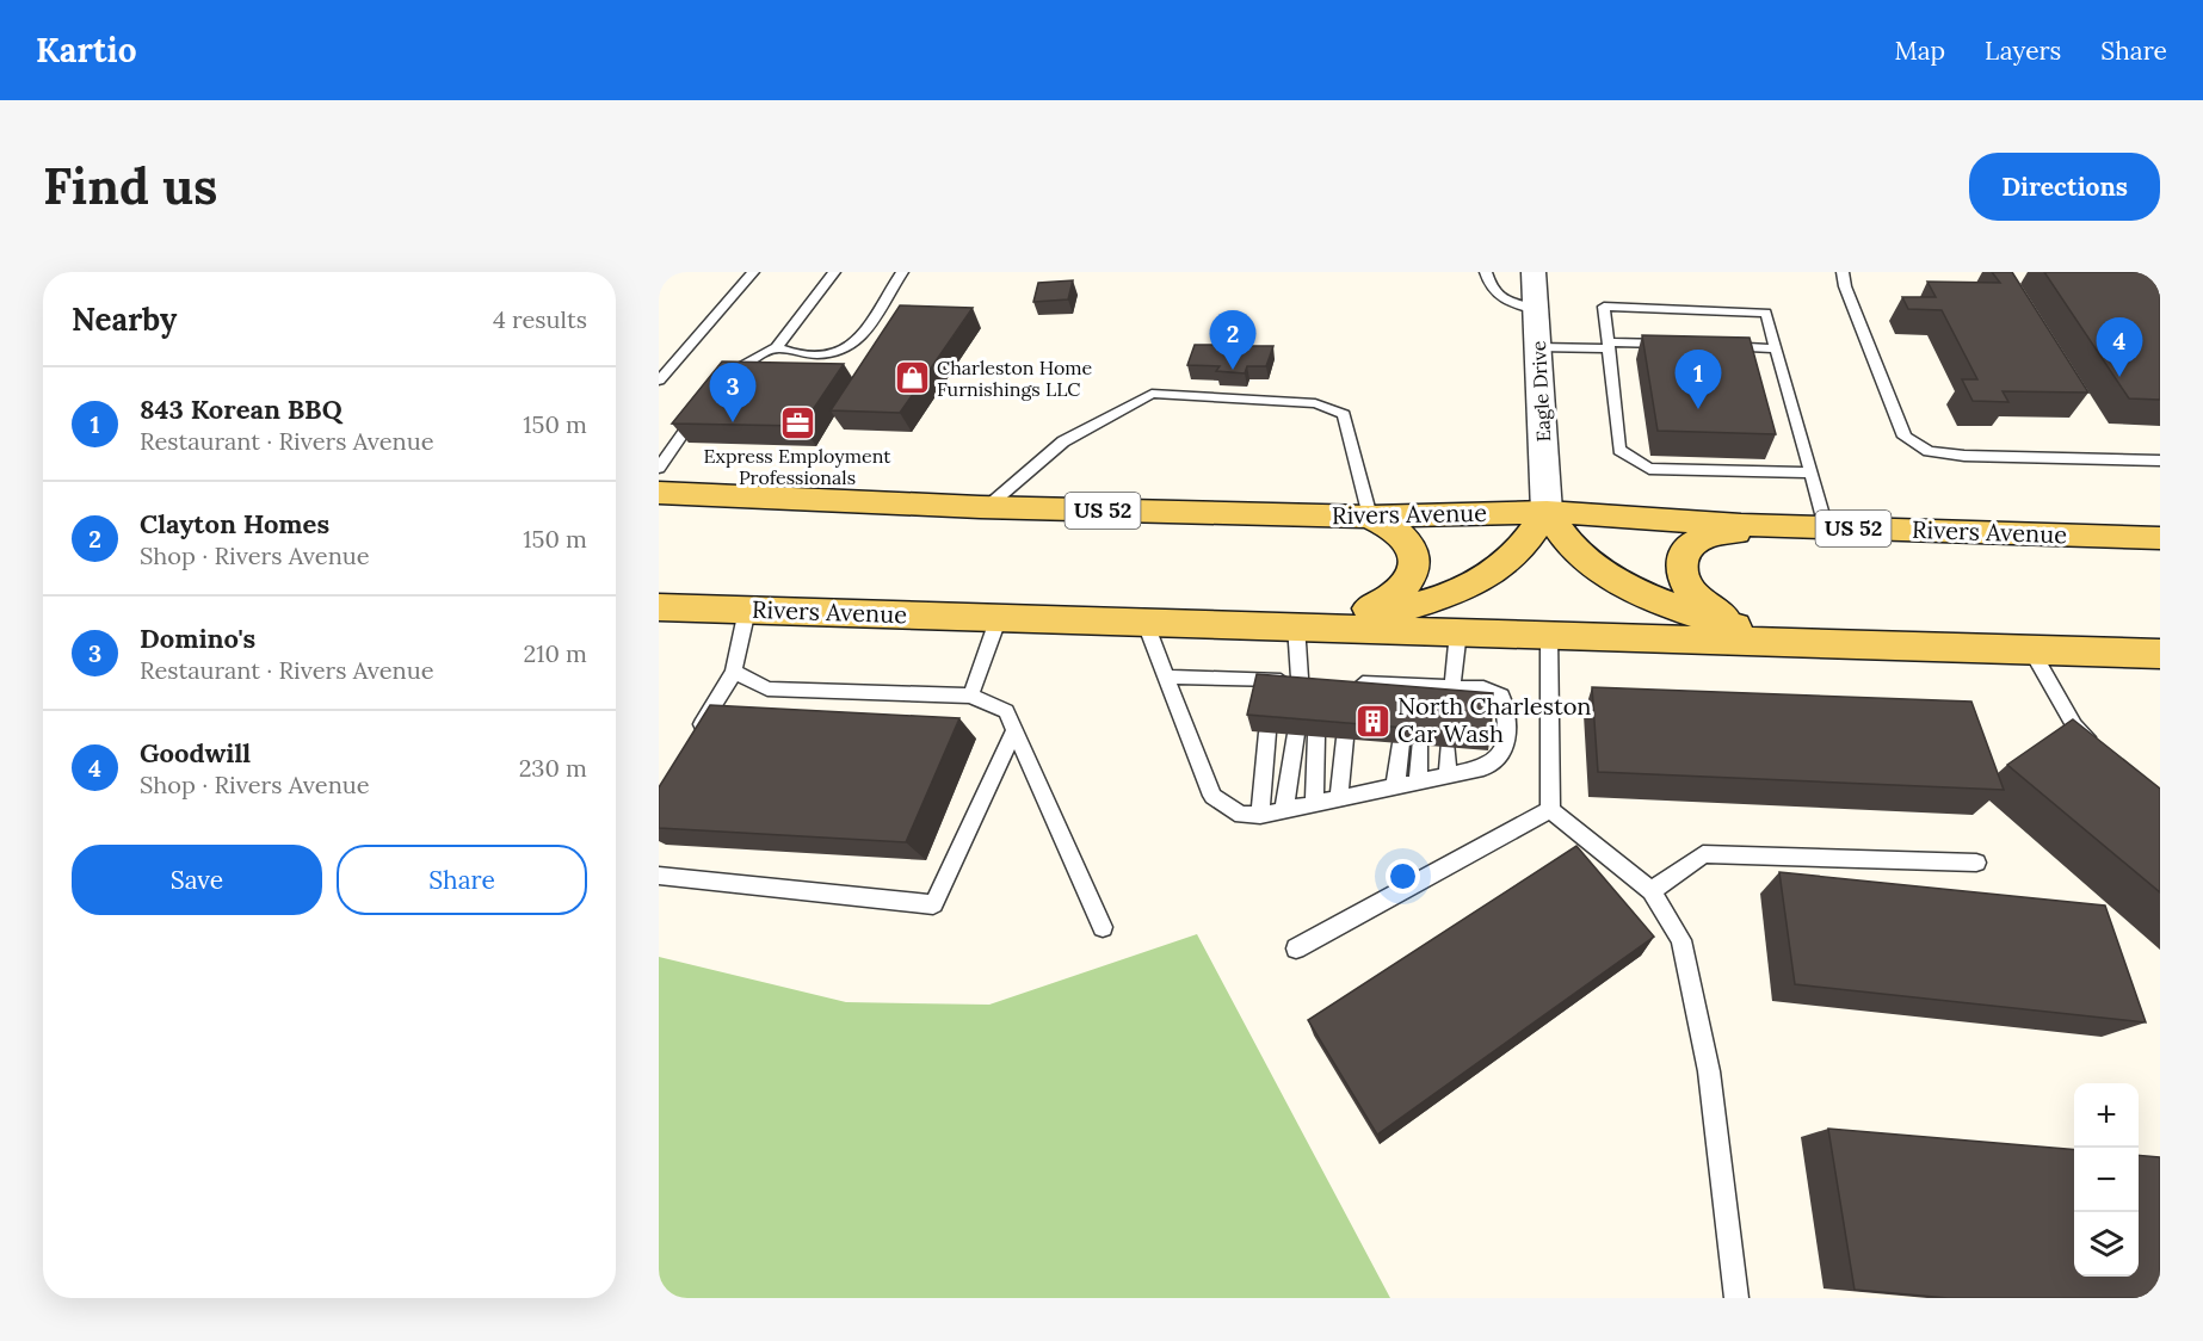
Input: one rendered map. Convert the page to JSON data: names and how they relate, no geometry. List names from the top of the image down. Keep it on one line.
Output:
{"streets":{"main road":["US 52","Rivers Avenue"],"street":["Eagle Drive"]},"crossings":[["Eagle Drive","Rivers Avenue"]],"places":{"shop":["Charleston Home Furnishings LLC"],"office":["Express Employment Professionals"],"building":["North Charleston Car Wash"]},"page":{"header":"Kartio","nav":["Map","Layers","Share"],"buttons":["Directions",["Save","Share"]],"title":"Find us","heading":["Nearby","4 results"],"pins":["2","4","1","3"],"list":[{"mark":"1","name":"843 Korean BBQ","note":"Restaurant · Rivers Avenue","value":"150 m"},{"mark":"2","name":"Clayton Homes","note":"Shop · Rivers Avenue","value":"150 m"},{"mark":"3","name":"Domino's","note":"Restaurant · Rivers Avenue","value":"210 m"},{"mark":"4","name":"Goodwill","note":"Shop · Rivers Avenue","value":"230 m"}],"map_buttons":["+","−"]}}
